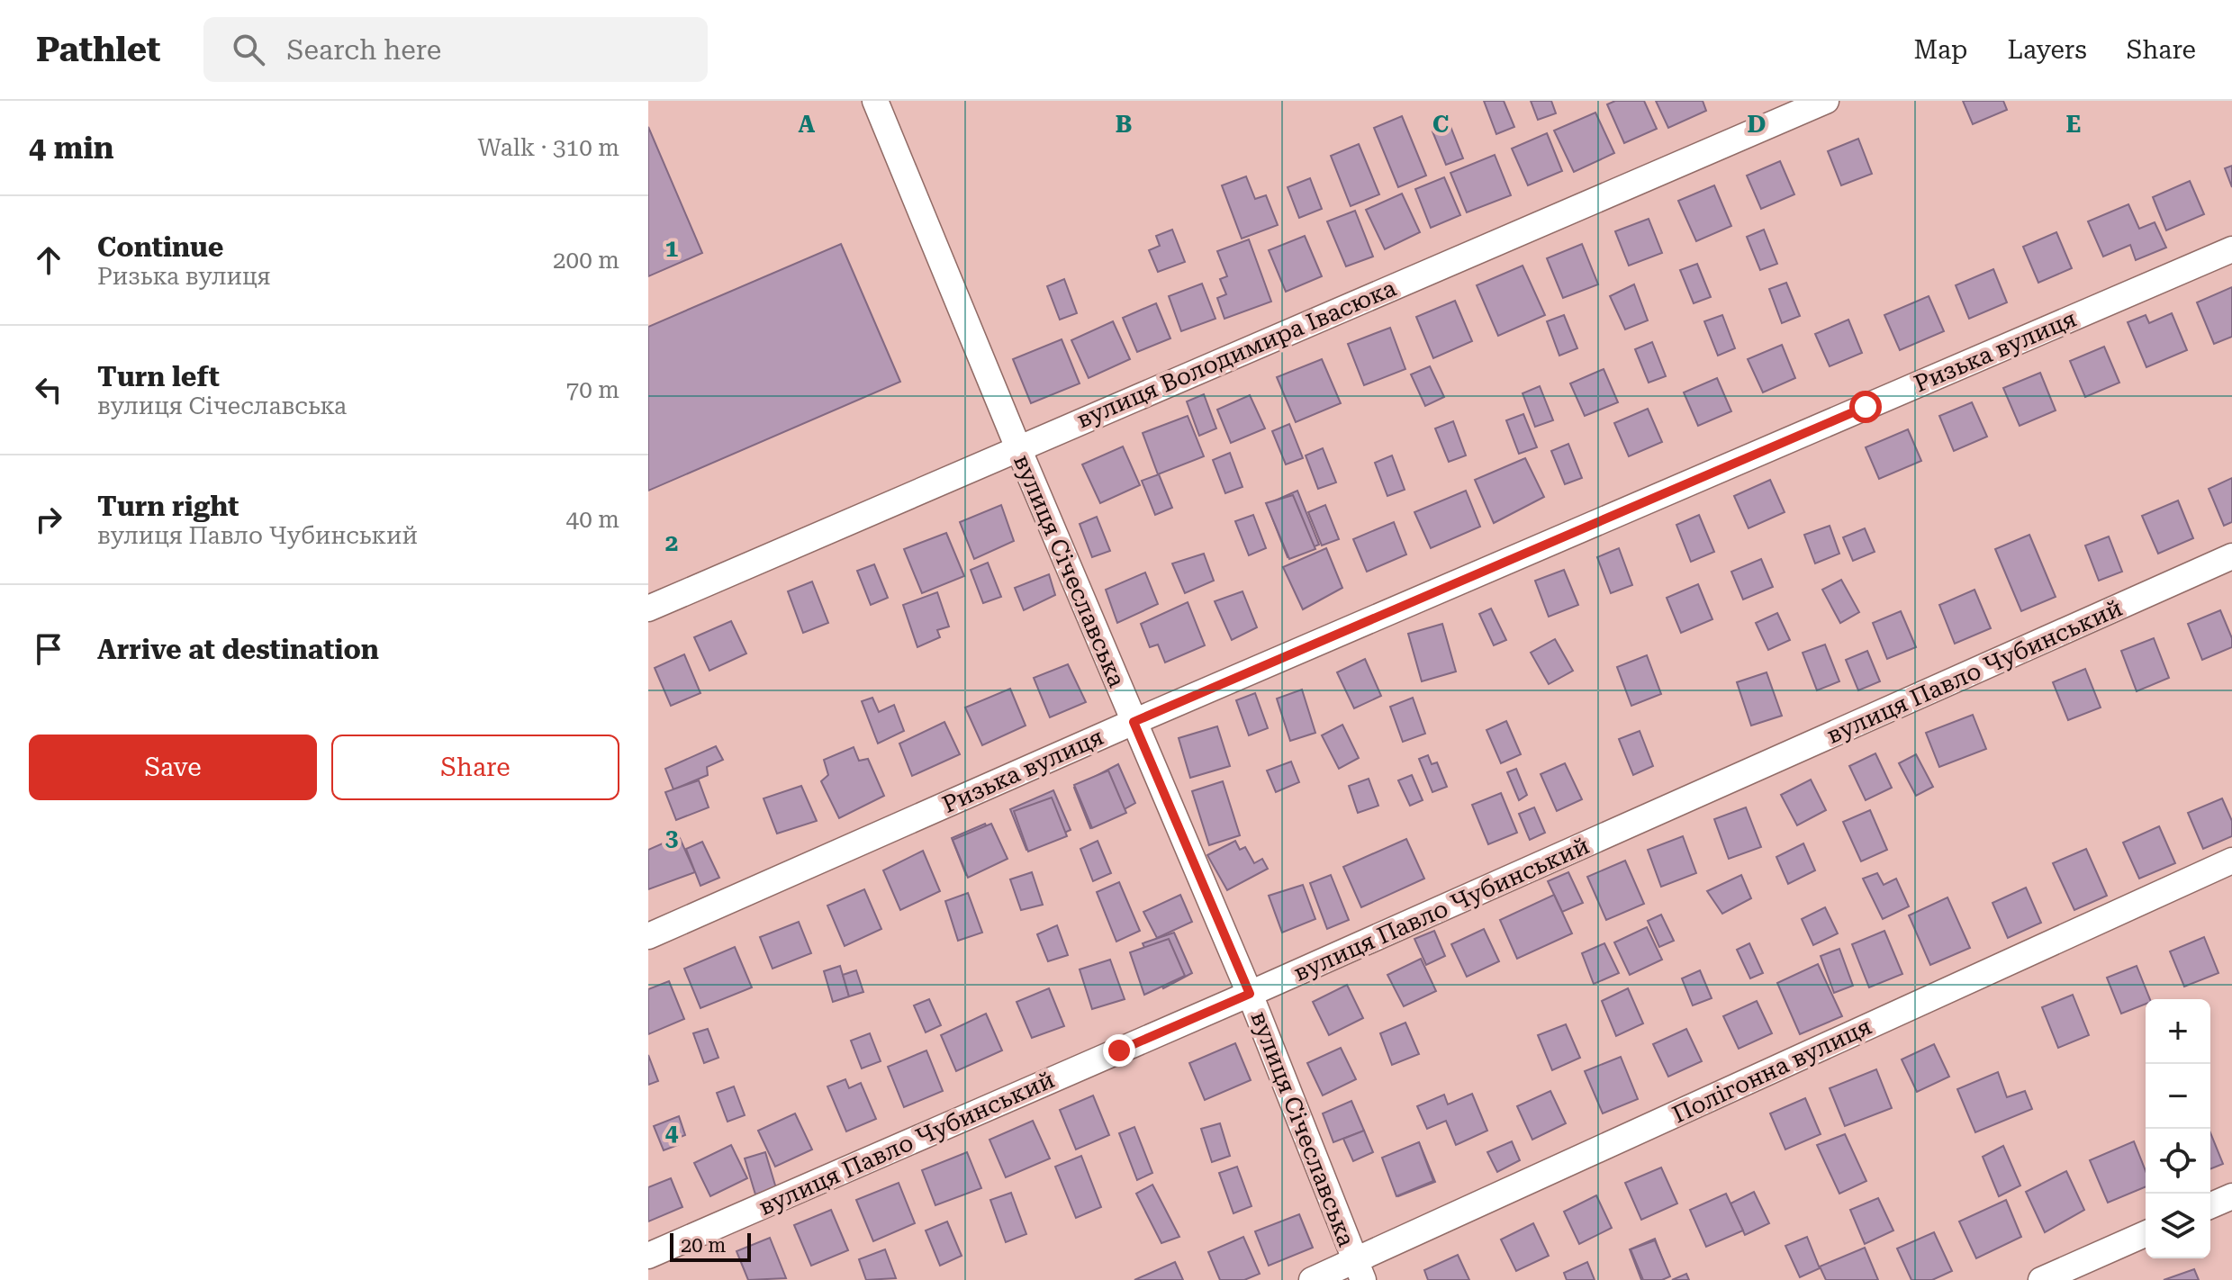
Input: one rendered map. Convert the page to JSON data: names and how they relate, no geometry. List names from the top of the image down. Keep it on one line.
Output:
{"streets":{"street":["Ризька вулиця","вулиця Володимира Івасюка","вулиця Січеславська","вулиця Павло Чубинський","Полігонна вулиця"]},"crossings":[["Ризька вулиця","вулиця Січеславська"],["вулиця Володимира Івасюка","вулиця Січеславська"],["вулиця Січеславська","вулиця Павло Чубинський"],["вулиця Січеславська","Полігонна вулиця"]],"scale_bar":"20 m","page":{"header":"Pathlet","search":"Search here","nav":["Map","Layers","Share"],"heading":["4 min","Walk · 310 m"],"list":[["Continue","Ризька вулиця","200 m"],["Turn left","вулиця Січеславська","70 m"],["Turn right","вулиця Павло Чубинський","40 m"],"Arrive at destination"],"buttons":["Save","Share"],"map_buttons":["+","−"],"scale":"20 m"},"grid":{"columns":["A","B","C","D","E"],"rows":["1","2","3","4"]}}
